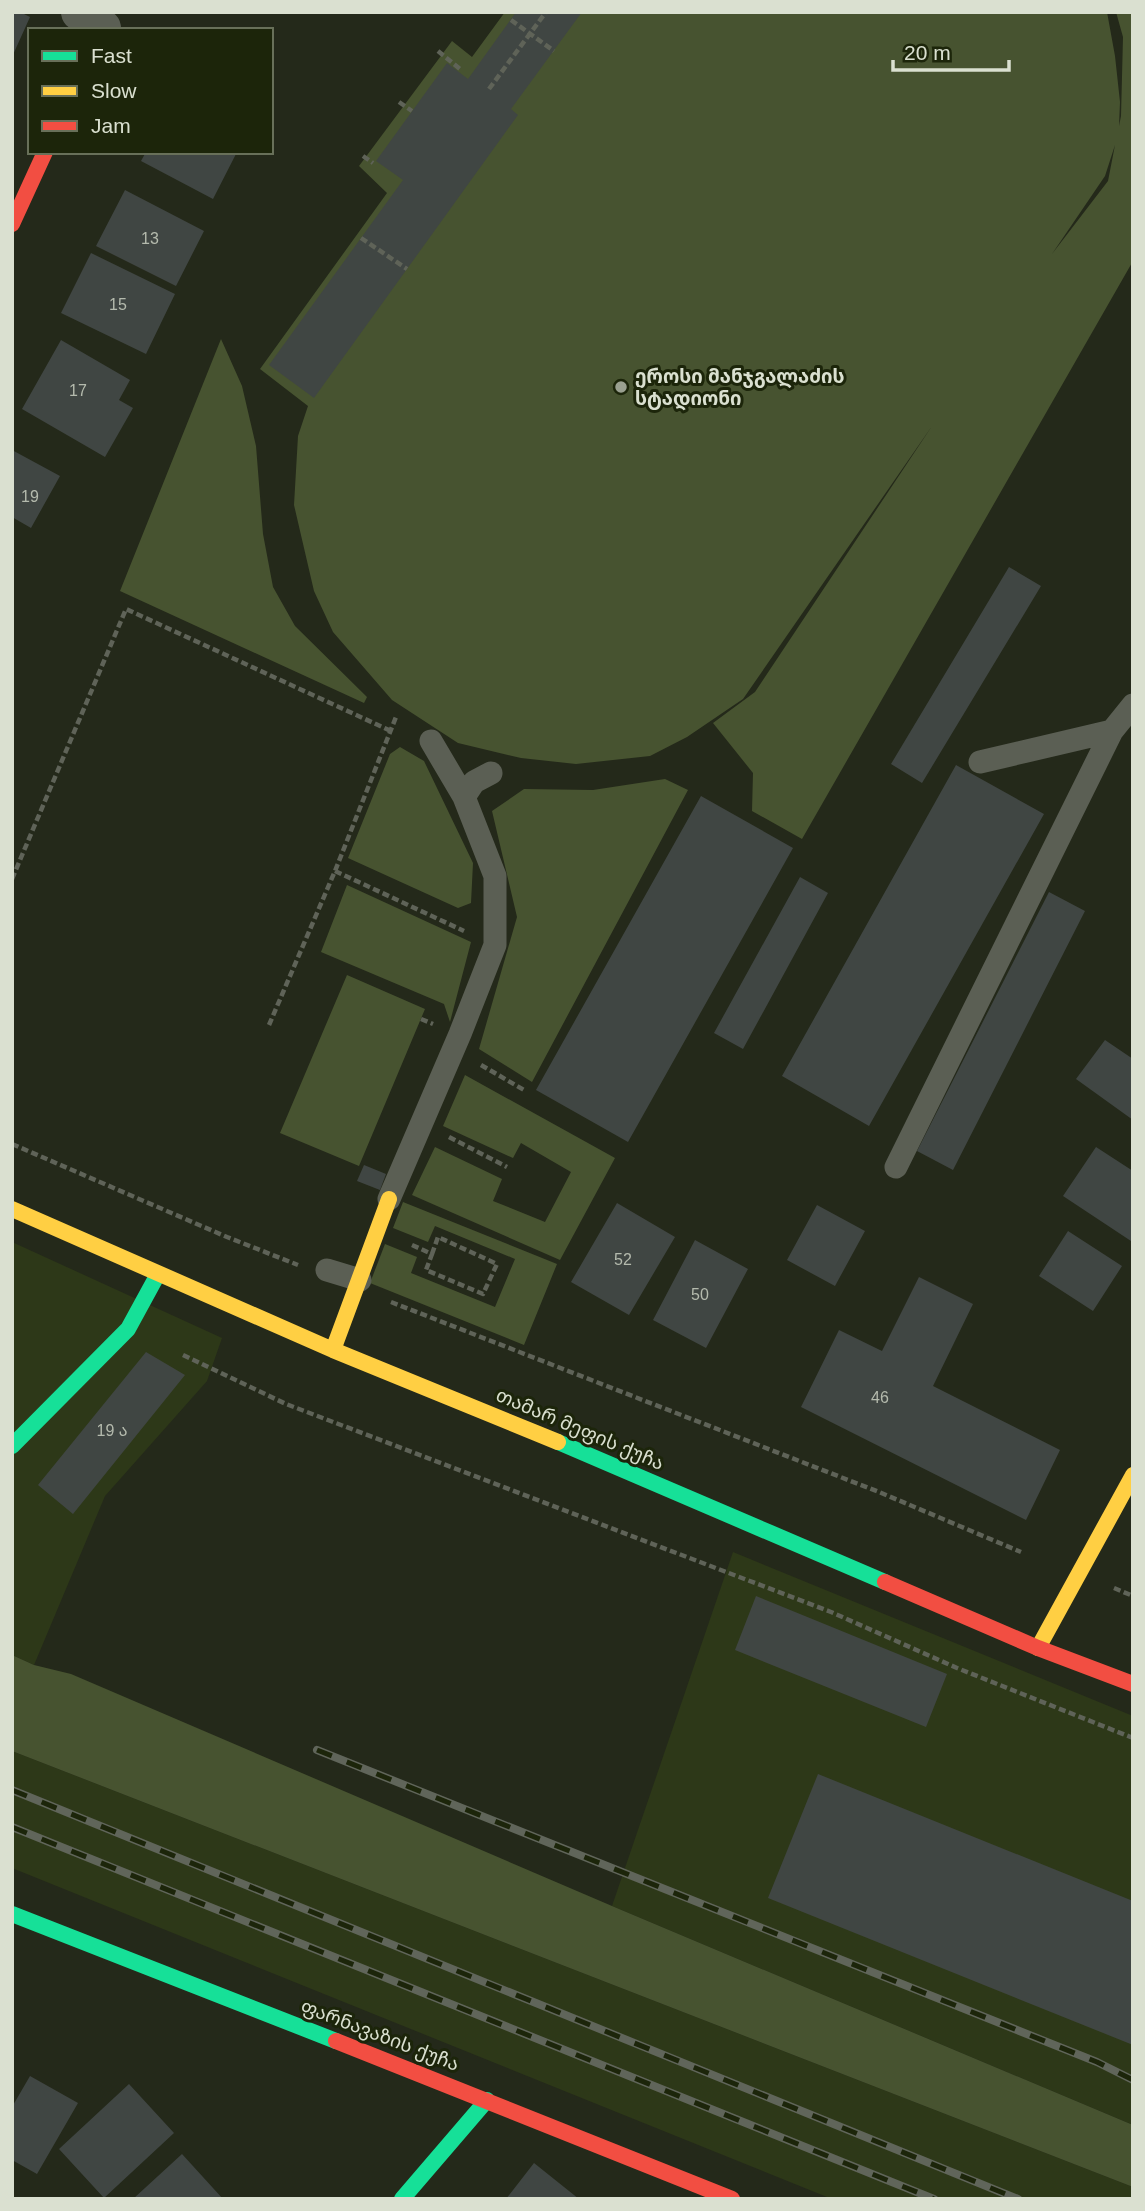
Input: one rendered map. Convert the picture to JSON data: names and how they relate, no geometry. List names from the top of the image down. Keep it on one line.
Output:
{"streets":{"street":["თამარ მეფის ქუჩა","ფარნავაზის ქუჩა"]},"places":["ეროსი მანჯგალაძის სტადიონი"],"house_numbers":["13","15","17","19","52","50","46","19 ა"],"legend":["Fast","Slow","Jam"],"scale_bar":"20 m"}
